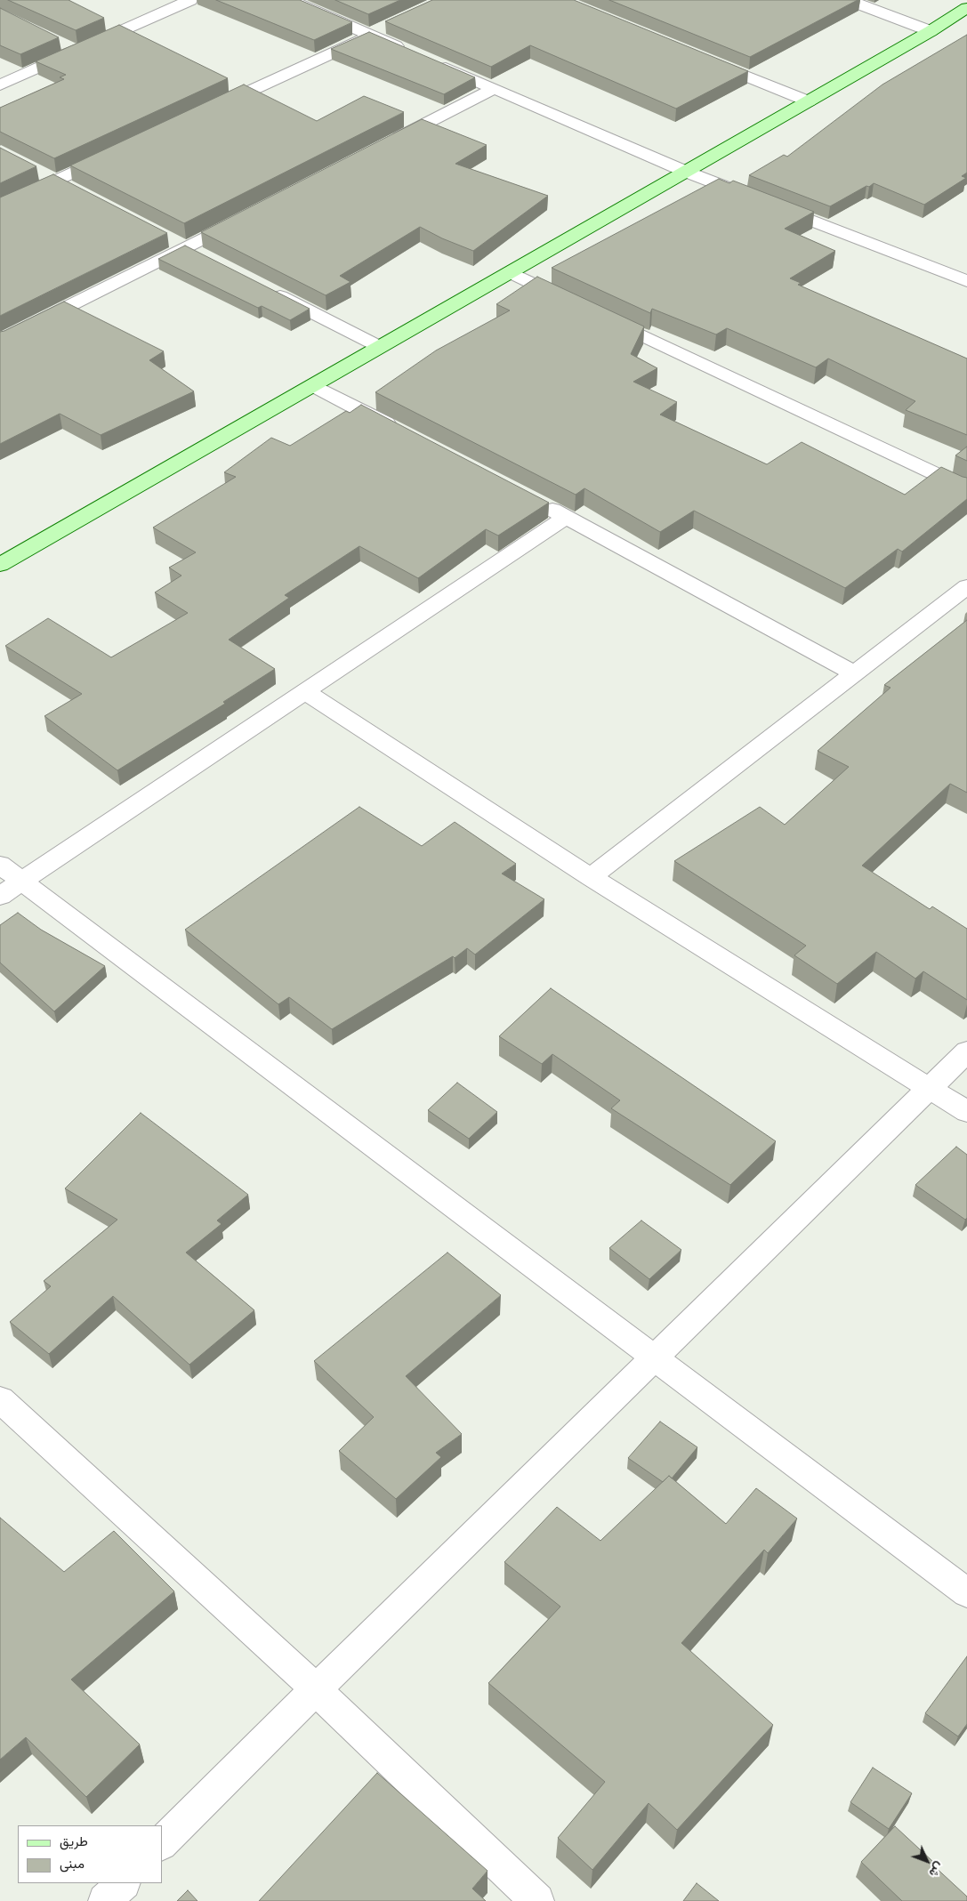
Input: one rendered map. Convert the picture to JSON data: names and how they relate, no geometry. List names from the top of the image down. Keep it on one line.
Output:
{"legend":["طريق","مبنى"],"north":"bottom right"}
